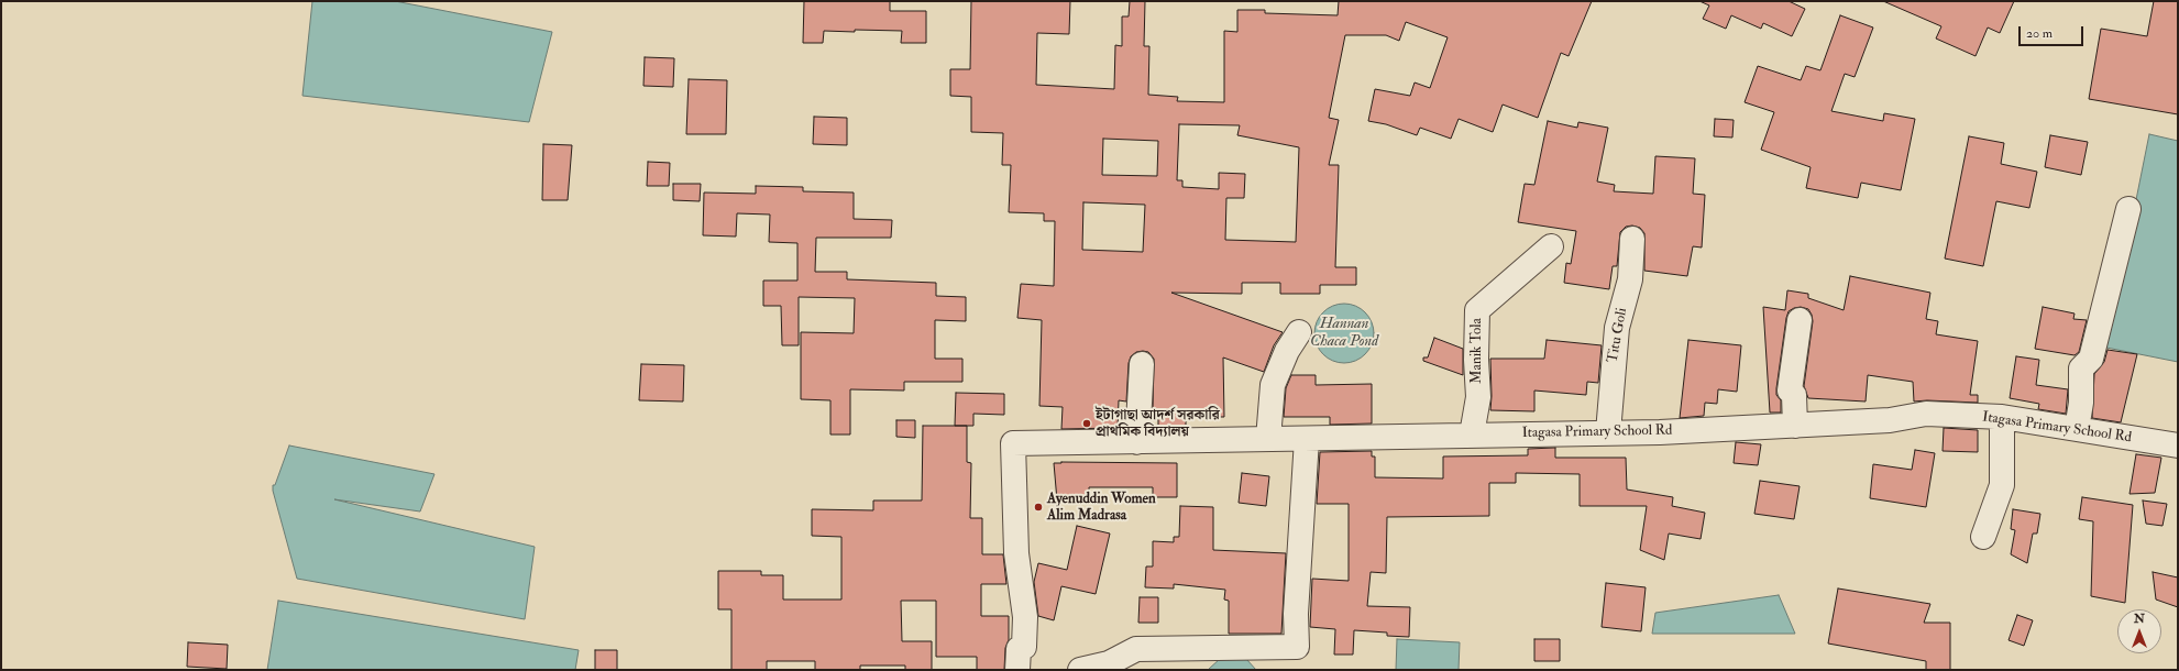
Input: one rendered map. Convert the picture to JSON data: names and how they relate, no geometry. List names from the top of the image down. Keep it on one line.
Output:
{"streets":{"street":["Titu Goli","Manik Tola","Itagasa Primary School Rd"]},"crossings":[["Titu Goli","Itagasa Primary School Rd"],["Manik Tola","Itagasa Primary School Rd"]],"water":["Hannan Chaca Pond"],"places":["ইটাগাছা আদর্শ সরকারি প্রাথমিক বিদ্যালয়","Ayenuddin Women Alim Madrasa"],"scale_bar":"20 m","north":"top"}
